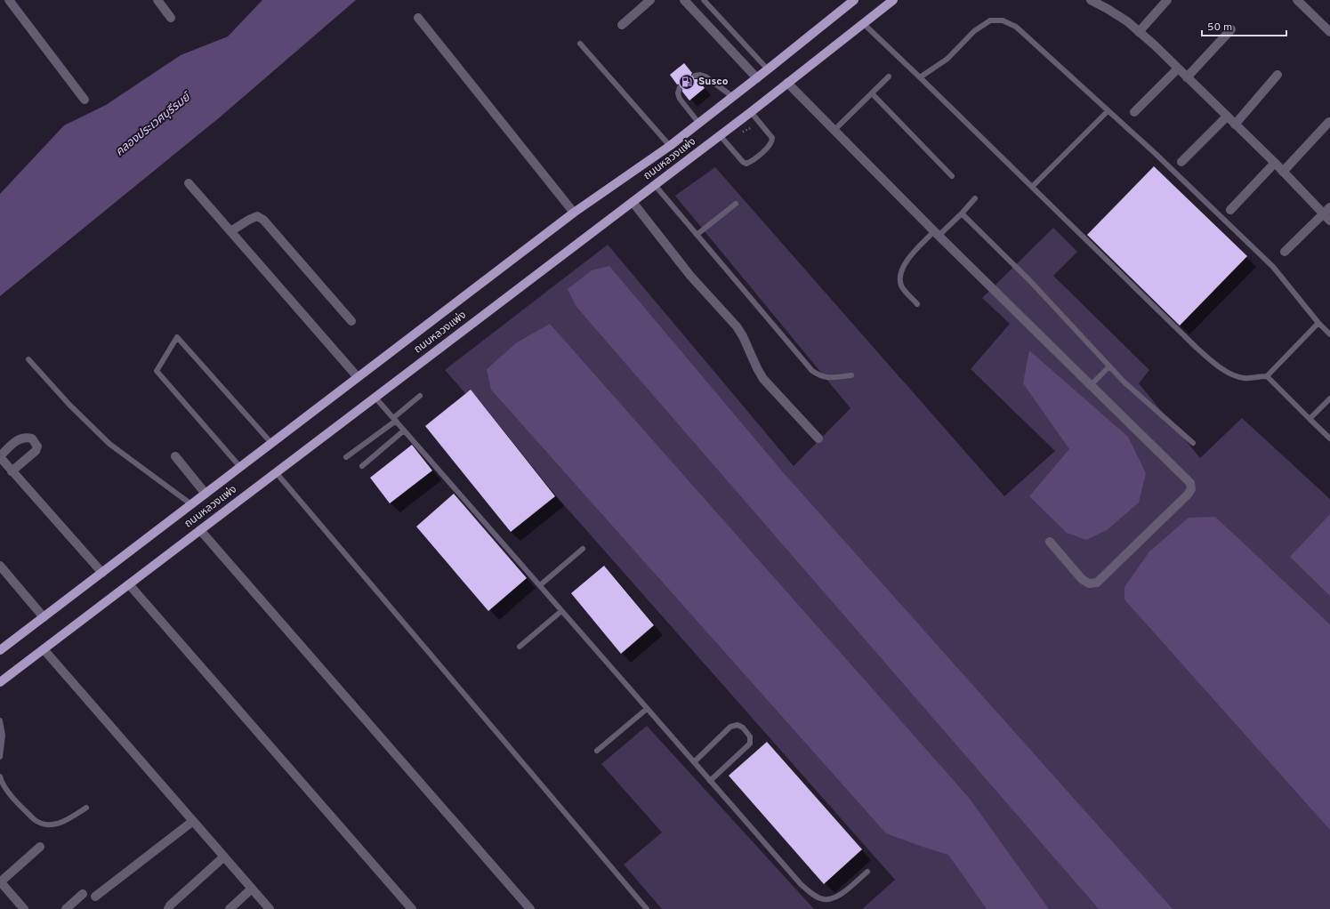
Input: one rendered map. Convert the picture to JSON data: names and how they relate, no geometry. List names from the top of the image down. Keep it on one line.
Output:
{"streets":{"main road":["ถนนหลวงแพ่ง"]},"water":["คลองประเวศบุรีรมย์"],"places":{"fuel station":["Susco"]},"scale_bar":"50 m"}
